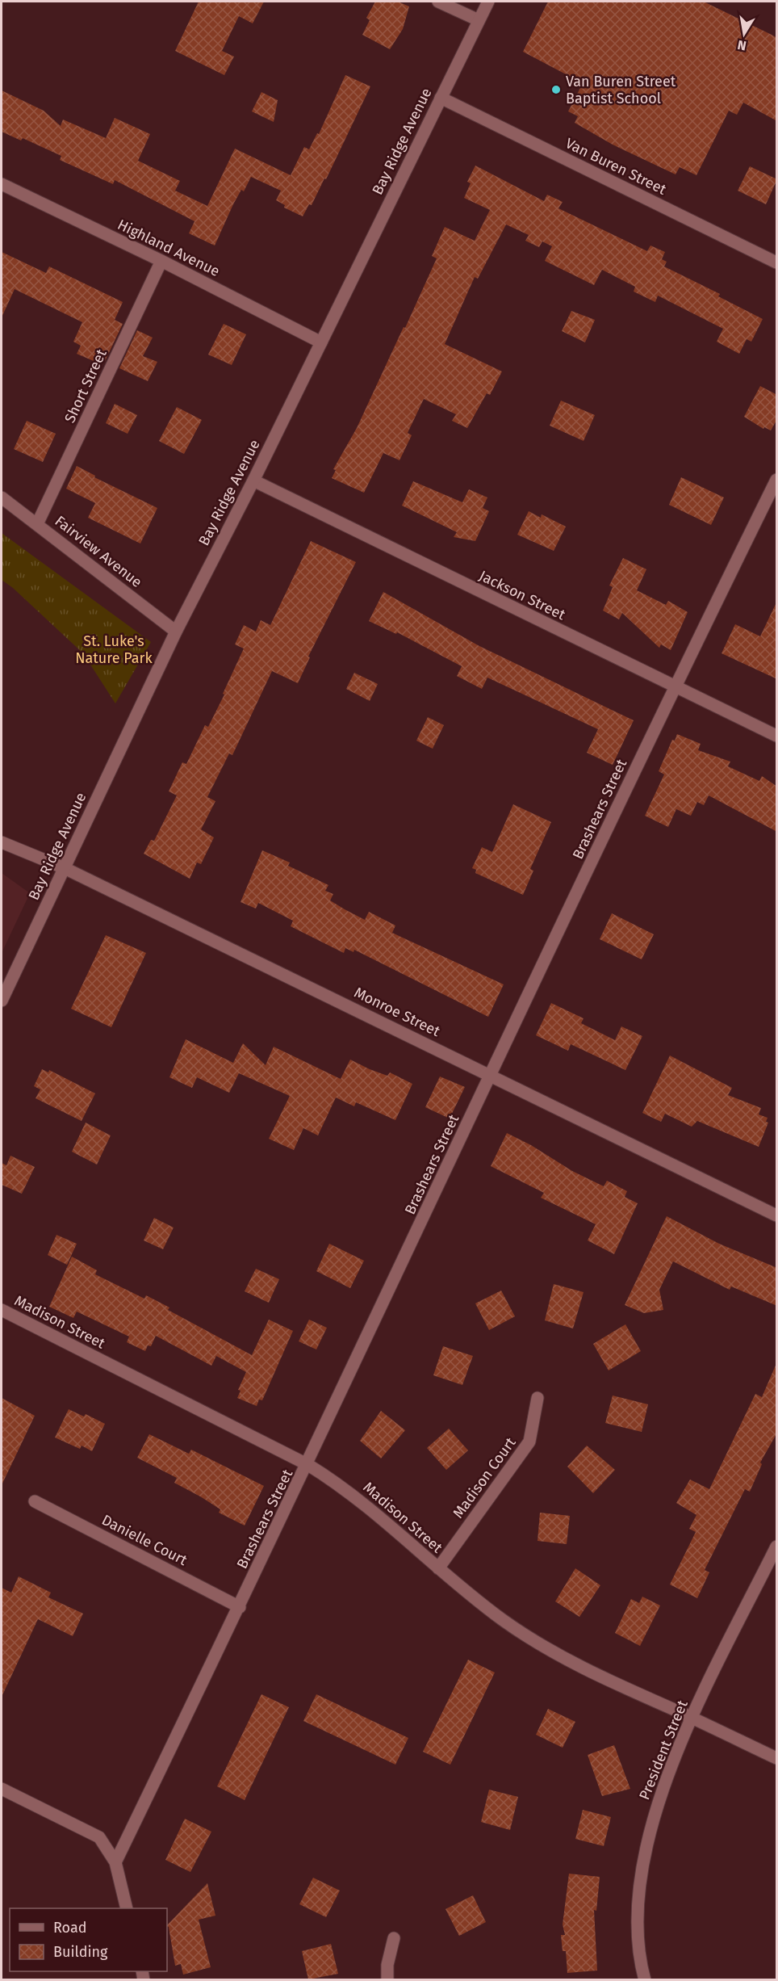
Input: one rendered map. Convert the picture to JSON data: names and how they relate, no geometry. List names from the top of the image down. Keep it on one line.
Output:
{"streets":{"street":["Bay Ridge Avenue","Van Buren Street","Highland Avenue","Short Street","Fairview Avenue","Jackson Street","Brashears Street","Monroe Street","Madison Street","Madison Court","Danielle Court","President Street"]},"crossings":[["Bay Ridge Avenue","Van Buren Street"],["Bay Ridge Avenue","Highland Avenue"],["Bay Ridge Avenue","Fairview Avenue"],["Bay Ridge Avenue","Jackson Street"],["Bay Ridge Avenue","Monroe Street"],["Highland Avenue","Short Street"],["Short Street","Fairview Avenue"],["Jackson Street","Brashears Street"],["Brashears Street","Monroe Street"],["Brashears Street","Madison Street"],["Brashears Street","Danielle Court"],["Madison Street","Madison Court"],["Madison Street","President Street"]],"parks":["St. Luke's Nature Park"],"places":["Van Buren Street Baptist School"],"legend":["Road","Building"],"north":"bottom"}
